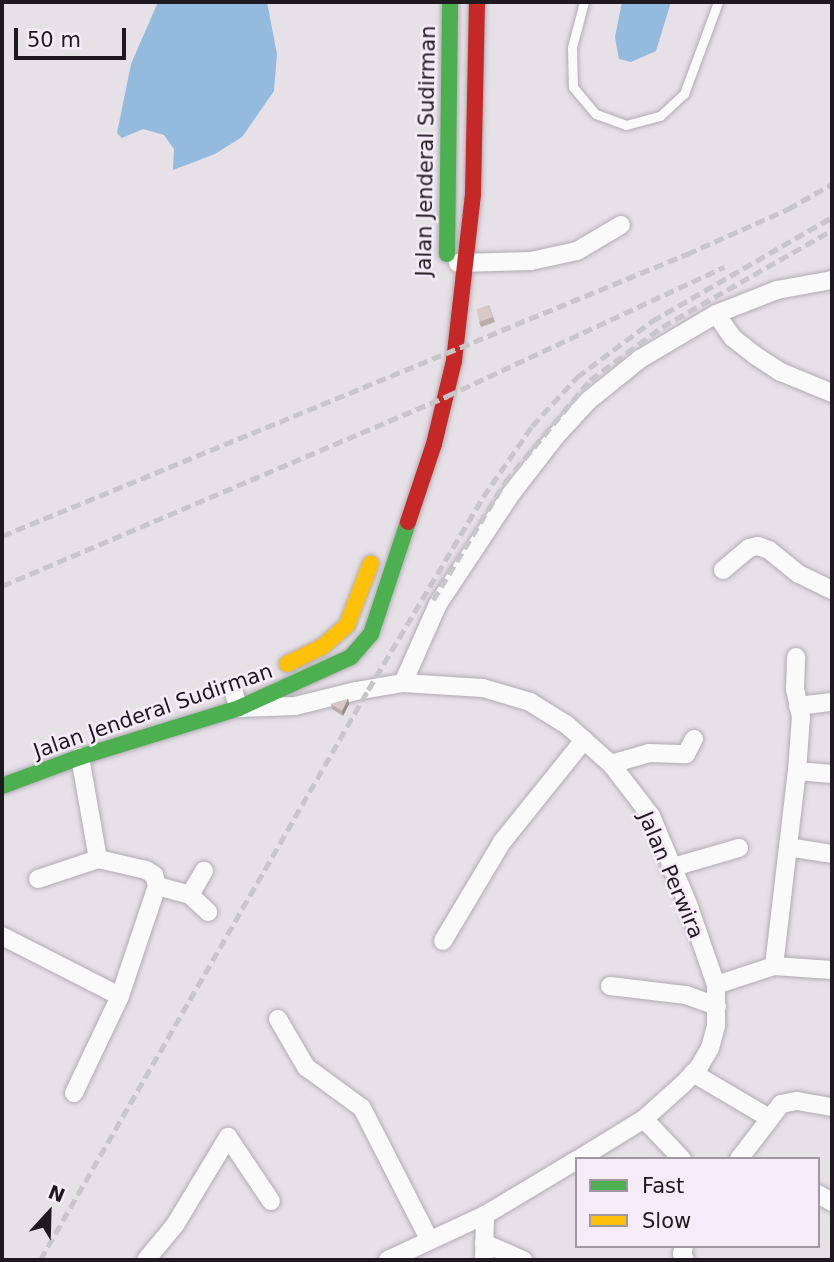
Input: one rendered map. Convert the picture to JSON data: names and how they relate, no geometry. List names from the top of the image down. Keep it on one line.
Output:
{"streets":{"highway":["Jalan Jenderal Sudirman"],"street":["Jalan Perwira"]},"crossings":[["Jalan Jenderal Sudirman","Jalan Perwira"]],"legend":["Fast","Slow"],"scale_bar":"50 m","north":"top"}
